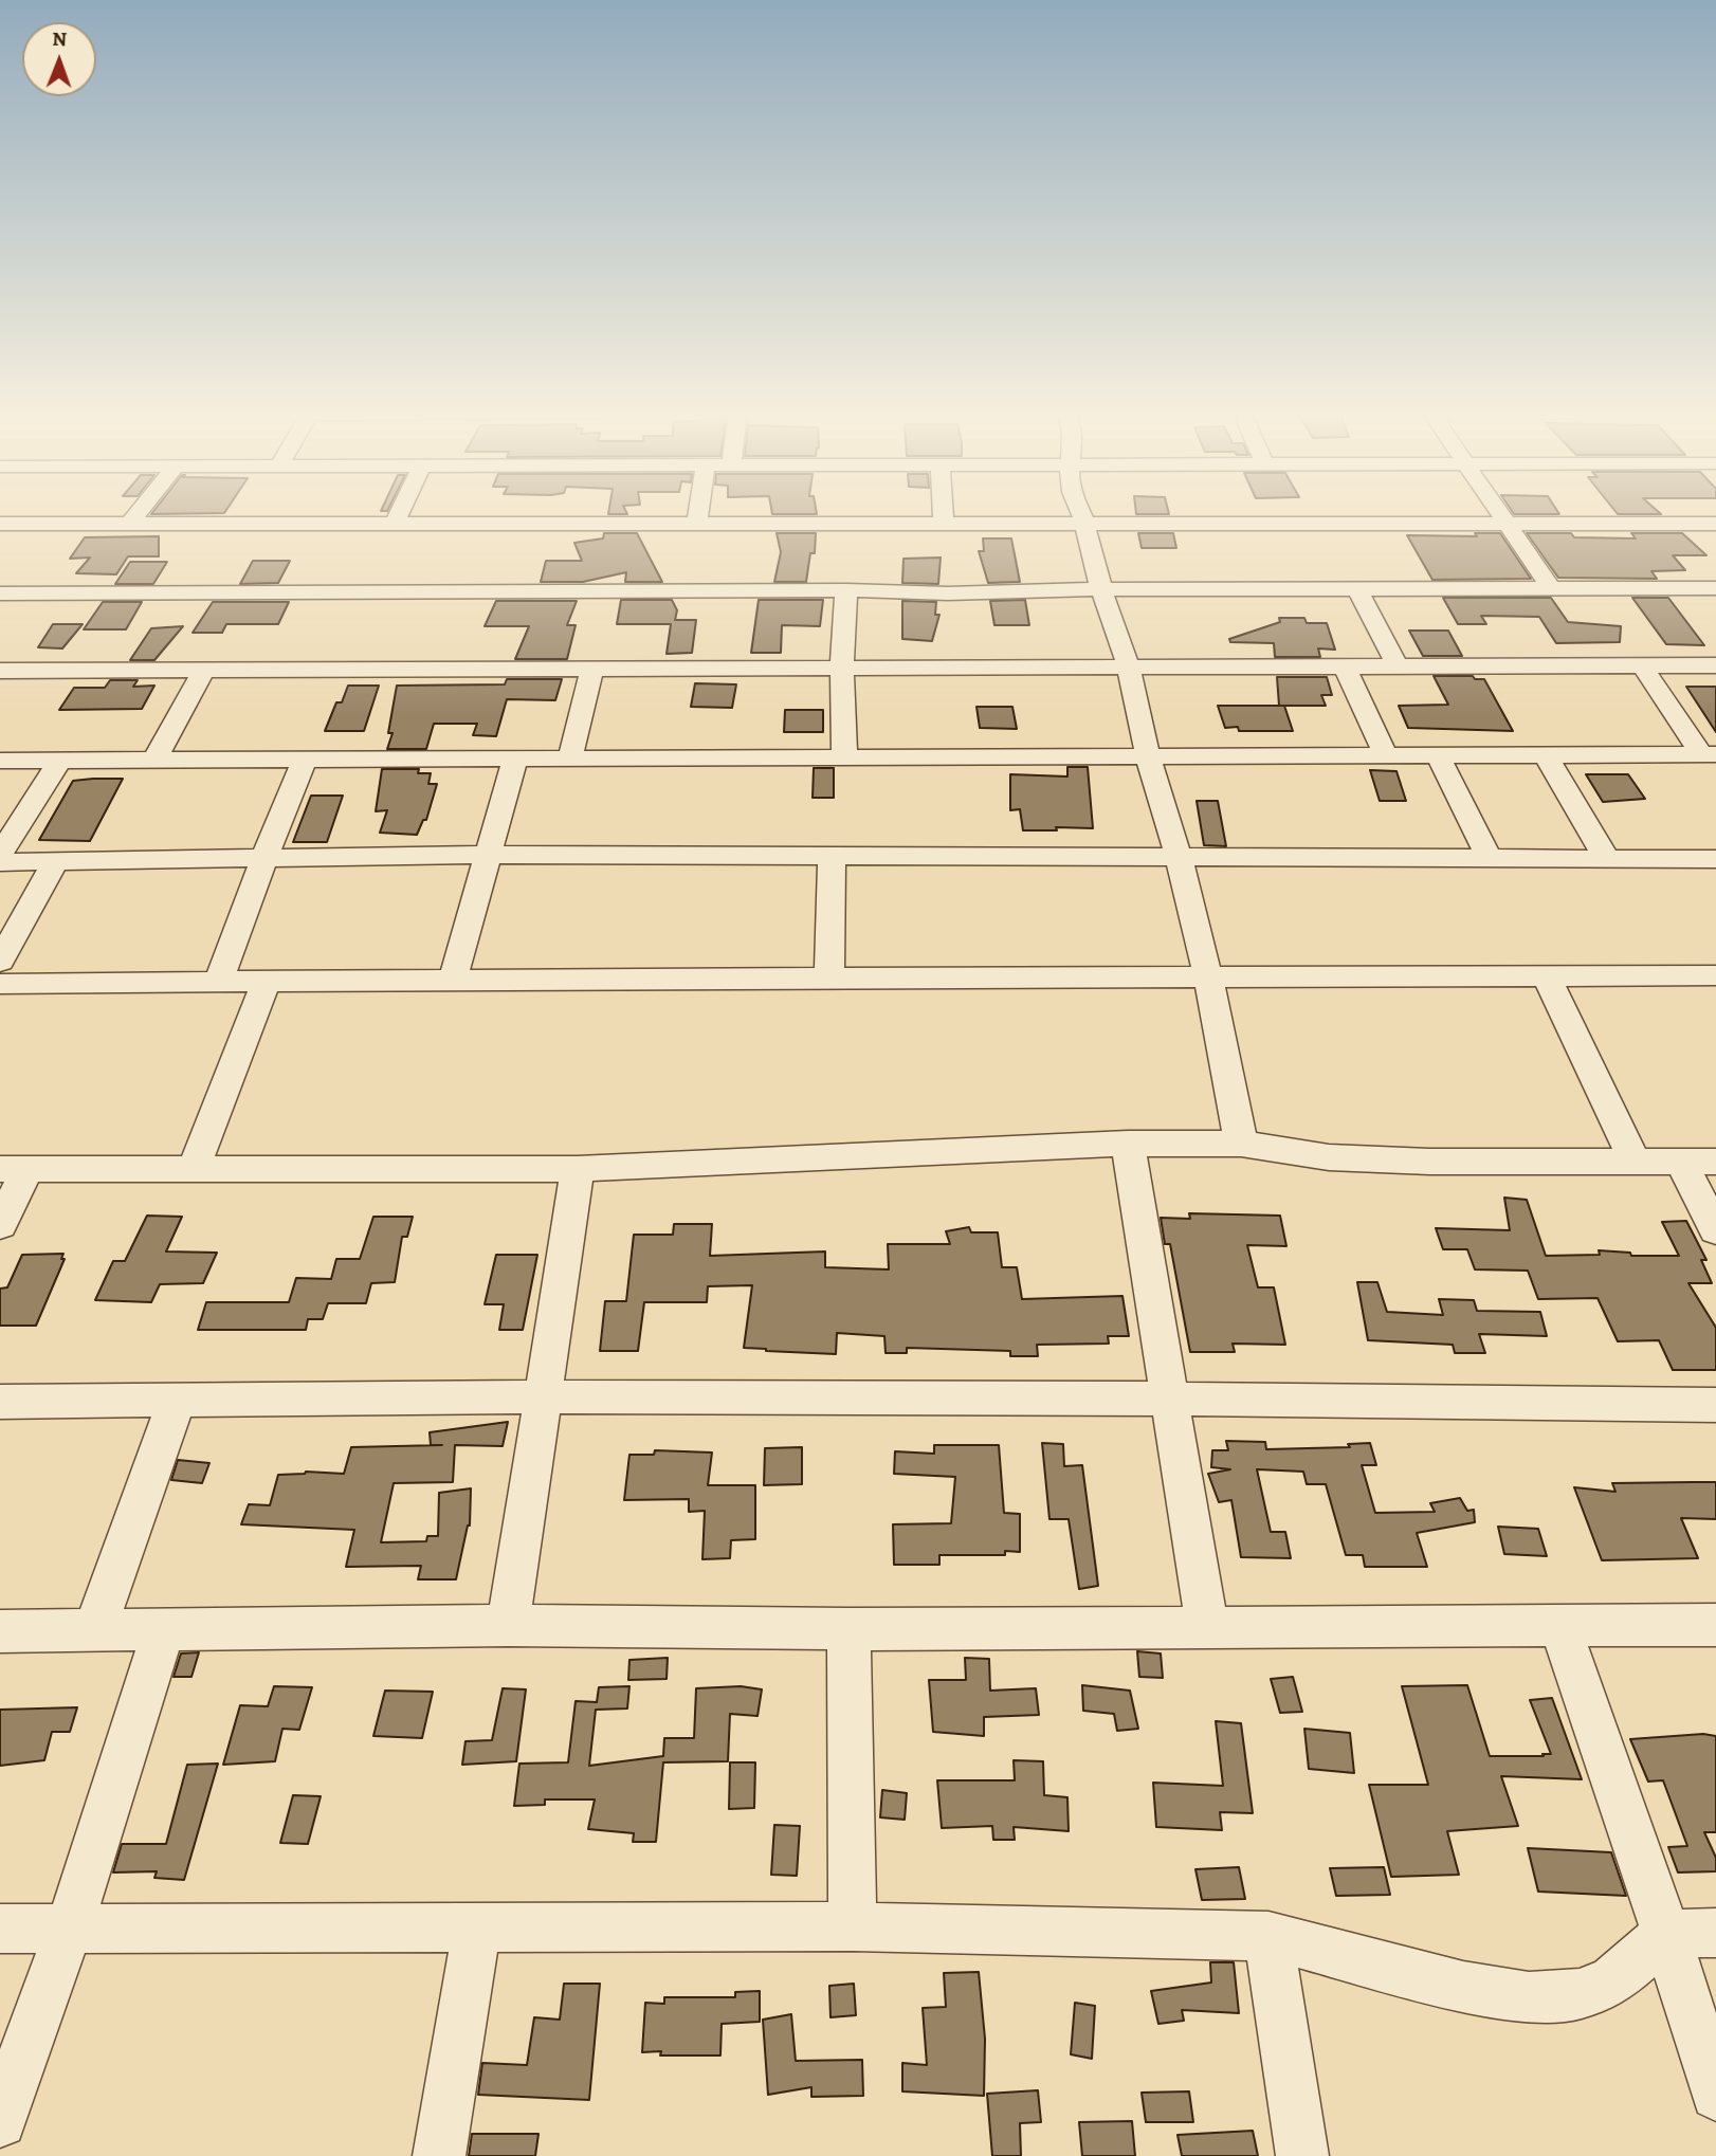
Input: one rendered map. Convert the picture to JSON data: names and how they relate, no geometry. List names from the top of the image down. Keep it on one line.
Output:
{"north":"top"}
